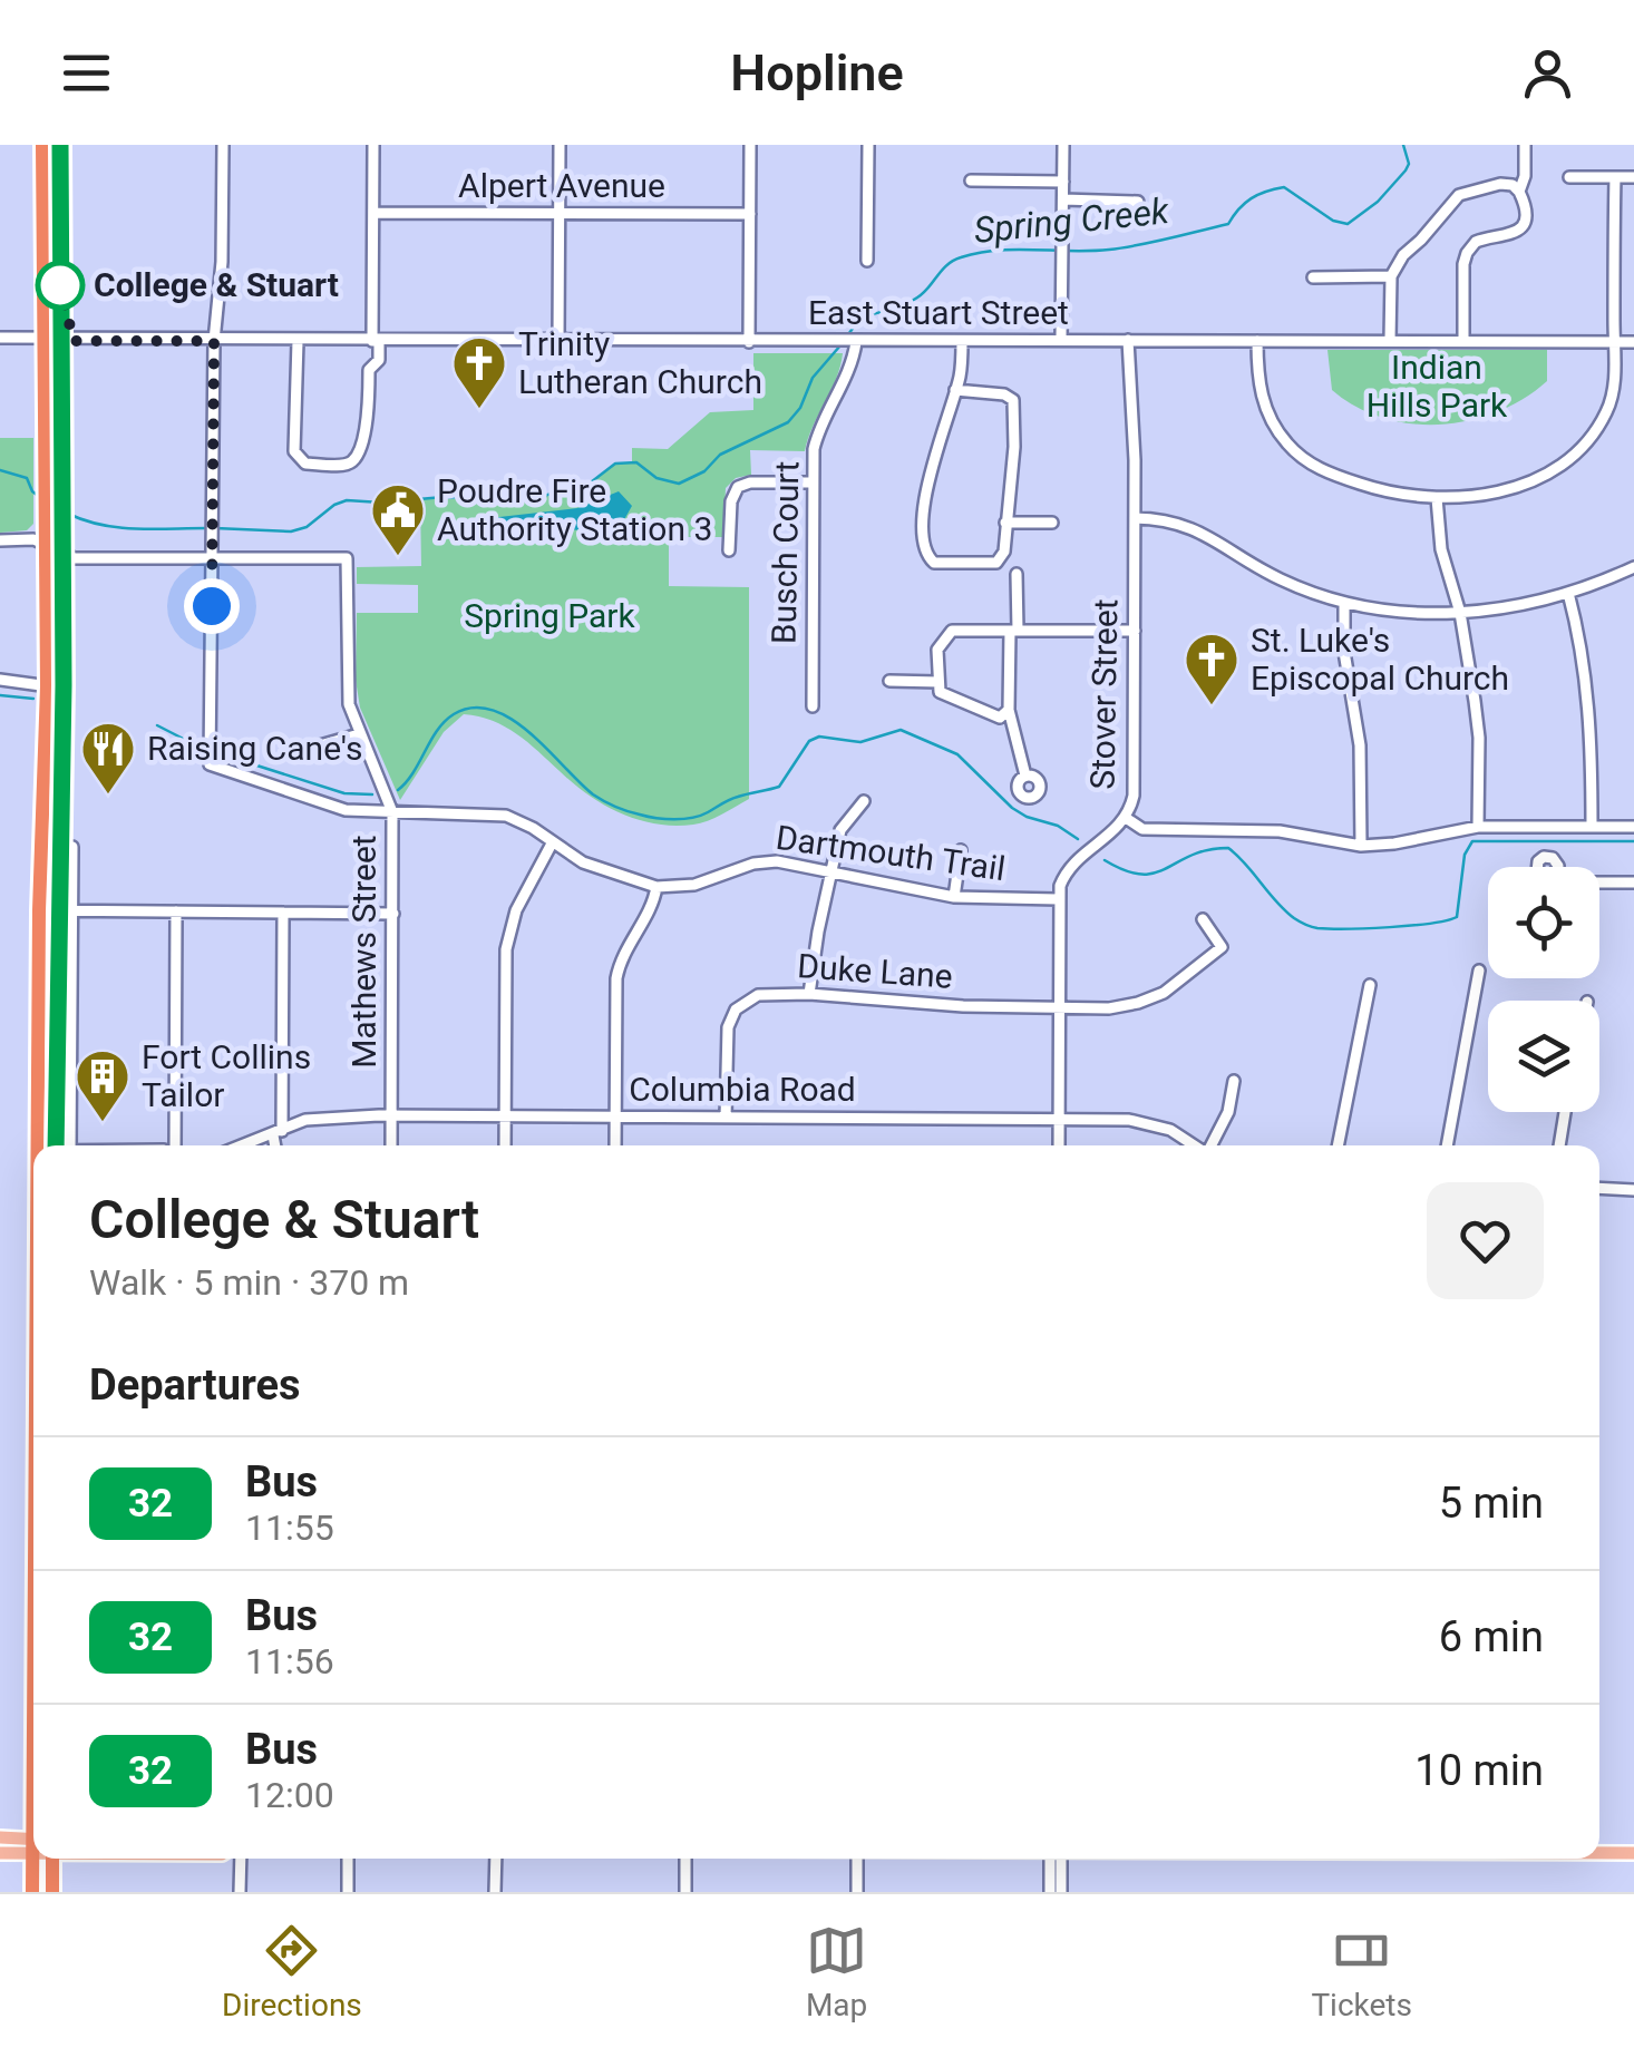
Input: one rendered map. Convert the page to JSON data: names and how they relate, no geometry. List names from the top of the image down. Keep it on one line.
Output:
{"streets":{"street":["Alpert Avenue","East Stuart Street","Busch Court","Stover Street","Dartmouth Trail","Mathews Street","Duke Lane","Columbia Road"]},"crossings":[["East Stuart Street","Busch Court"],["East Stuart Street","Stover Street"],["Stover Street","Dartmouth Trail"],["Dartmouth Trail","Mathews Street"],["Mathews Street","Columbia Road"],["Duke Lane","Columbia Road"]],"water":["Spring Creek"],"parks":["Indian Hills Park","Spring Park"],"places":{"other":["College & Stuart"],"church":["Trinity Lutheran Church","St. Luke's Episcopal Church"],"public building":["Poudre Fire Authority Station 3"],"restaurant":["Raising Cane's"],"building":["Fort Collins Tailor"]},"lines":["bus line 32"],"page":{"header":"Hopline","heading":[["College & Stuart","Walk · 5 min · 370 m"],"Departures"],"list":[{"mark":"32","name":"Bus","note":"11:55","value":"5 min"},{"mark":"32","name":"Bus","note":"11:56","value":"6 min"},{"mark":"32","name":"Bus","note":"12:00","value":"10 min"}],"tabs":["Directions","Map","Tickets"]}}
